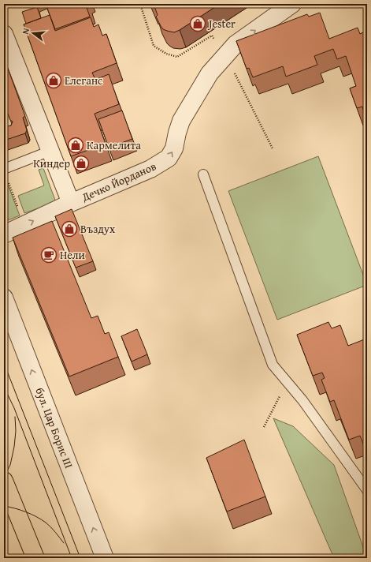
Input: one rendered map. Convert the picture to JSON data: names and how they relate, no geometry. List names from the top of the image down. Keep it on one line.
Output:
{"streets":{"street":["Дечко Йорданов","бул. Цар Борис III"]},"one_way":["Дечко Йорданов","бул. Цар Борис III"],"places":{"shop":["Jester","Елеганс","Кармелита","Киндер","Въздух"],"cafe":["Нели"]},"north":"left"}
